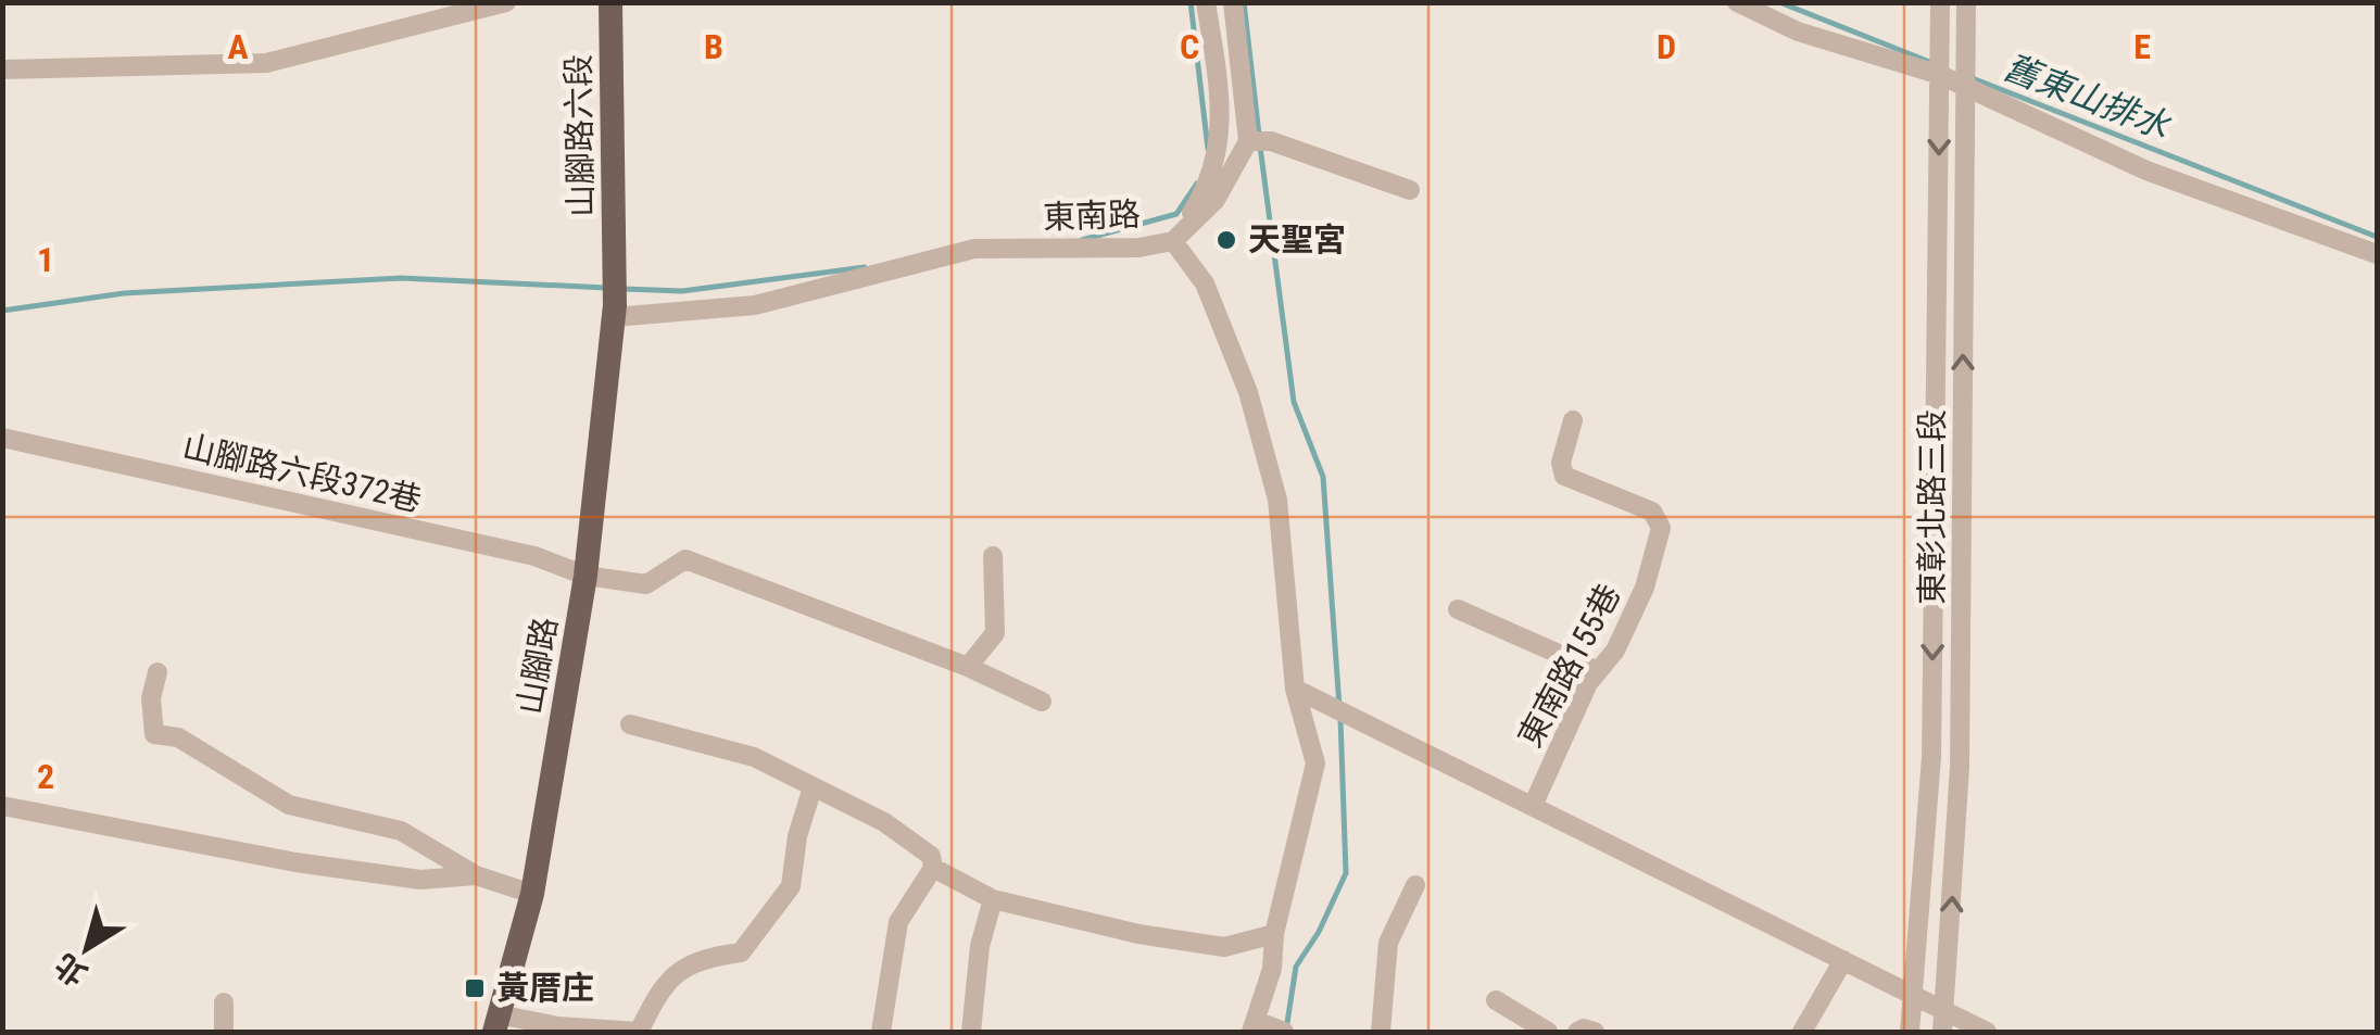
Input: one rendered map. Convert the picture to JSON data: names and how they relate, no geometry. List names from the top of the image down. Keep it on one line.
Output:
{"streets":{"main road":["山腳路六段","山腳路"],"street":["東南路","山腳路六段372巷","東彰北路三段","東南路155巷"]},"crossings":[["山腳路六段","東南路"],["山腳路六段","山腳路"],["東南路","山腳路"],["山腳路六段372巷","山腳路"]],"water":["舊東山排水"],"places":{"other":["天聖宮"],"transit":["黃厝庄"]},"north":"bottom left","grid":{"columns":["A","B","C","D","E"],"rows":["1","2"]}}
